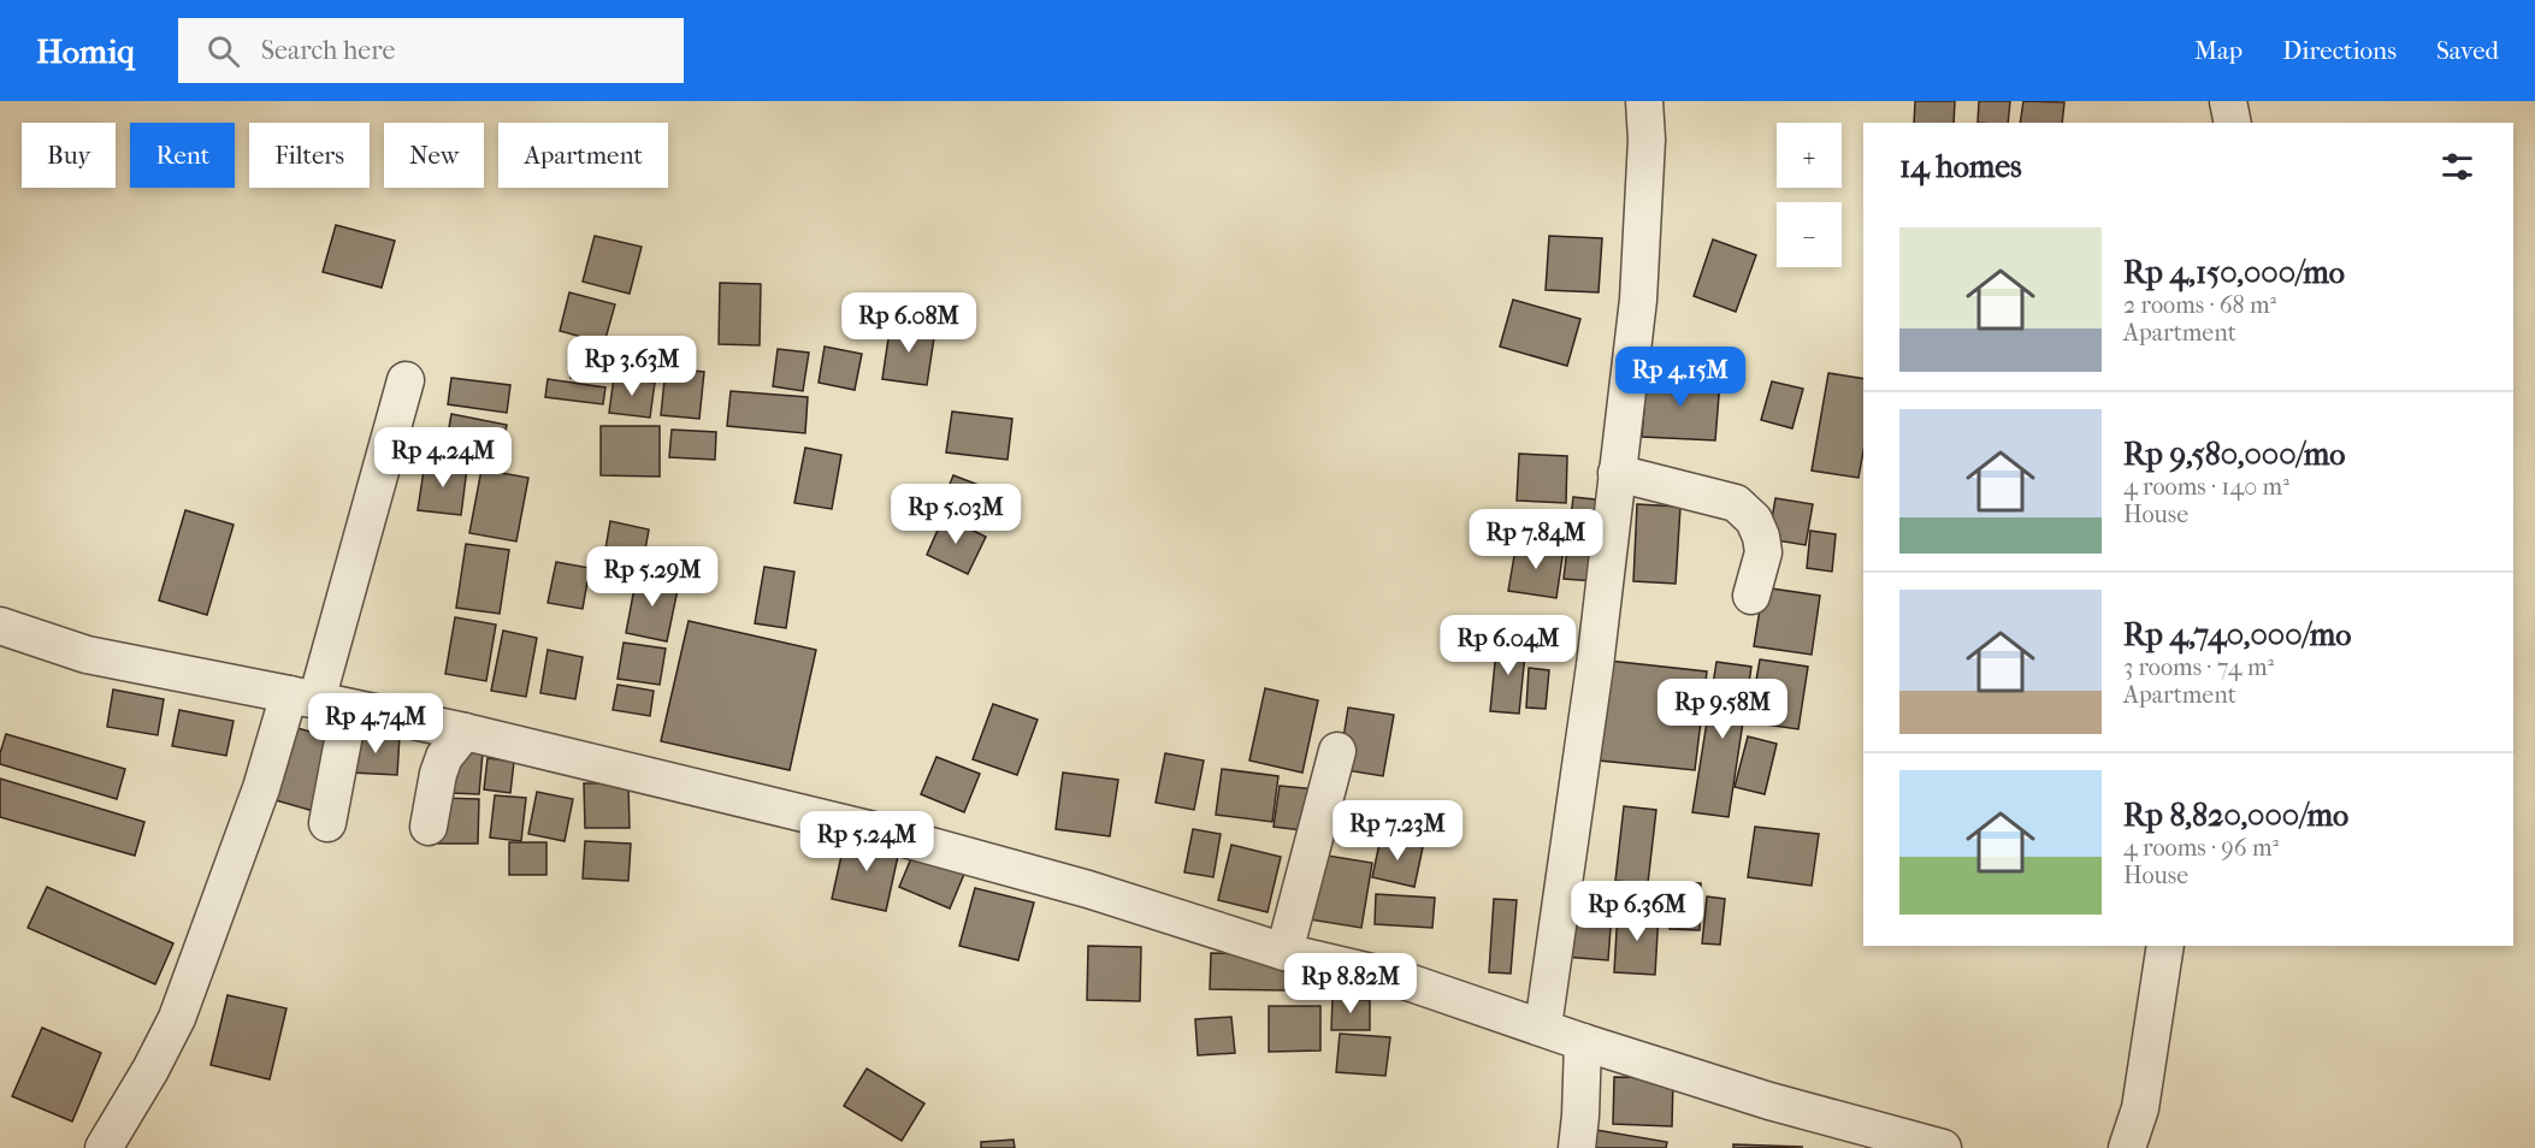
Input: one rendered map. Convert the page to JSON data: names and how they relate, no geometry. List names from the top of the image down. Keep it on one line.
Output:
{"page":{"header":"Homiq","search":"Search here","nav":["Map","Directions","Saved"],"map_buttons":["+","−"],"chip":["Buy","Rent","Filters","New","Apartment"],"heading":"14 homes","list":[{"name":"Rp 4,150,000/mo","note":"2 rooms · 68 m² · Apartment"},{"name":"Rp 9,580,000/mo","note":"4 rooms · 140 m² · House"},{"name":"Rp 4,740,000/mo","note":"3 rooms · 74 m² · Apartment"},{"name":"Rp 8,820,000/mo","note":"4 rooms · 96 m² · House"}],"price":["Rp 6.08M","Rp 3.63M","Rp 4.15M","Rp 4.24M","Rp 5.03M","Rp 7.84M","Rp 5.29M","Rp 6.04M","Rp 9.58M","Rp 4.74M","Rp 7.23M","Rp 5.24M","Rp 6.36M","Rp 8.82M"]}}
